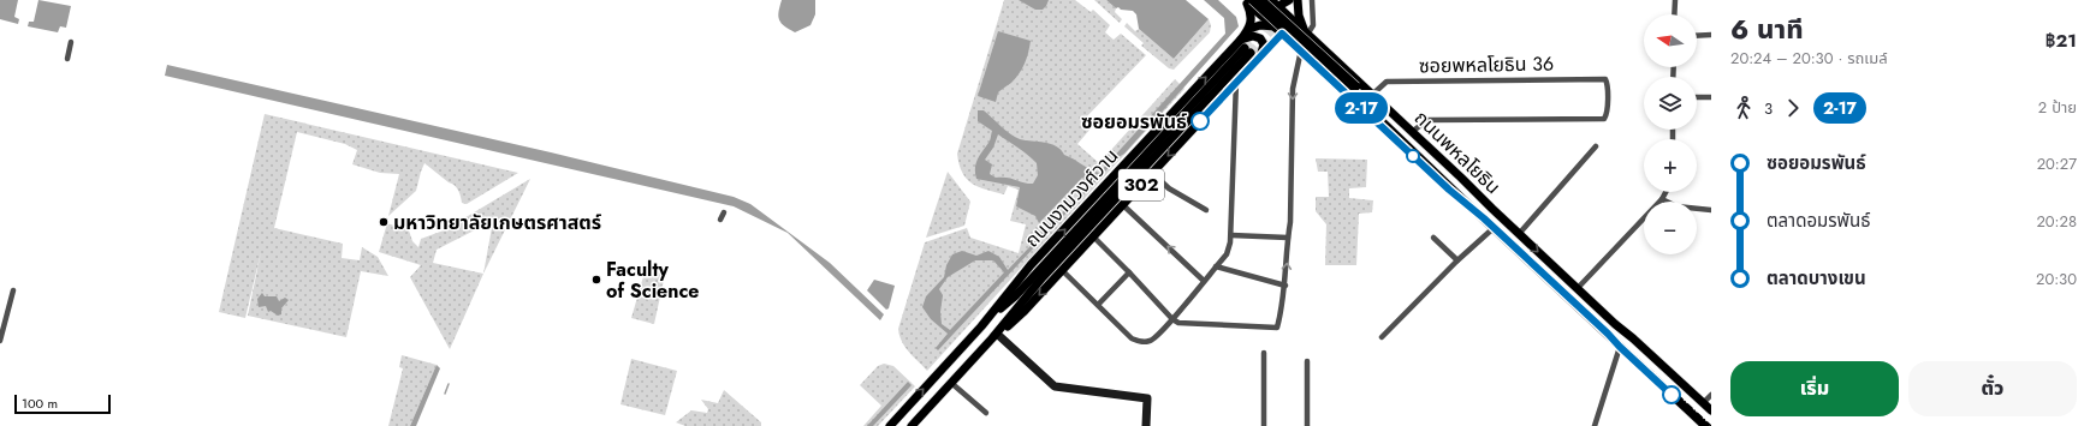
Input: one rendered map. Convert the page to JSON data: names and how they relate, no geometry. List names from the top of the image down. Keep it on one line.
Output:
{"streets":{"main road":["ถนนพหลโยธิน","302","ถนนงามวงศ์วาน"],"street":["ซอยพหลโยธิน 36"]},"crossings":[["ซอยพหลโยธิน 36","ถนนพหลโยธิน"],["ถนนพหลโยธิน","ถนนงามวงศ์วาน"]],"places":["ซอยอมรพันธ์","มหาวิทยาลัยเกษตรศาสตร์","Faculty of Science"],"lines":["bus line 2-17"],"scale_bar":"100 m","north":"left","page":{"on_map":"2-17","heading":["6 นาที","20:24 – 20:30 · รถเมล์","฿21"],"map_buttons":["+","−"],"legs":["3","2-17","2 ป้าย"],"list":[{"name":"ซอยอมรพันธ์","value":"20:27"},{"name":"ตลาดอมรพันธ์","value":"20:28"},{"name":"ตลาดบางเขน","value":"20:30"}],"buttons":["เริ่ม","ตั๋ว"],"scale":"100 m"}}
